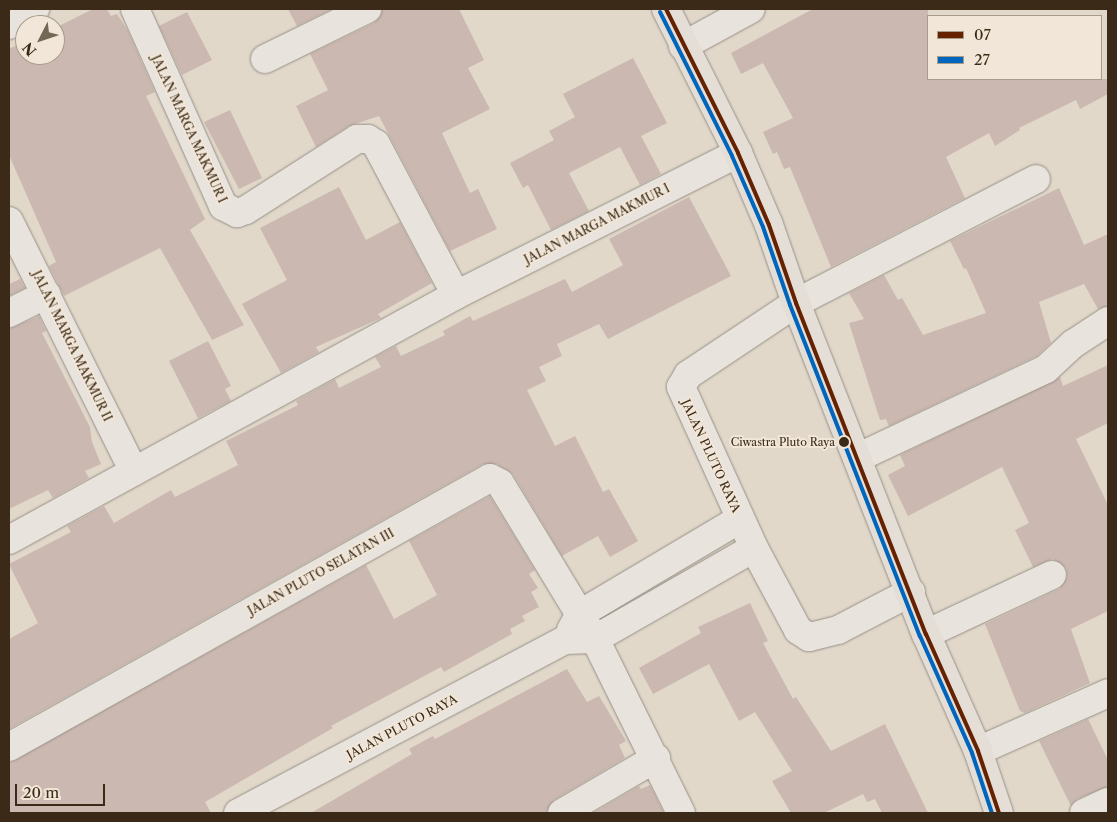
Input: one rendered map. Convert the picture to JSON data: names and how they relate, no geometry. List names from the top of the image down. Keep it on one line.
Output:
{"streets":{"street":["JALAN MARGA MAKMUR I","JALAN MARGA MAKMUR II","JALAN PLUTO RAYA","JALAN PLUTO SELATAN III"]},"crossings":[["JALAN MARGA MAKMUR I","JALAN MARGA MAKMUR II"],["JALAN PLUTO RAYA","JALAN PLUTO SELATAN III"]],"places":["Ciwastra Pluto Raya"],"lines":["transit line 07","transit line 27"],"legend":["07","27"],"scale_bar":"20 m","north":"bottom left"}
